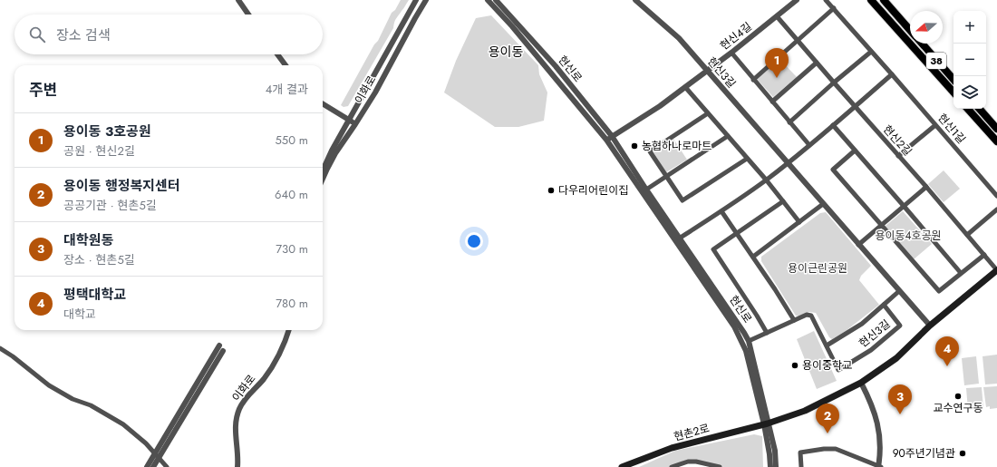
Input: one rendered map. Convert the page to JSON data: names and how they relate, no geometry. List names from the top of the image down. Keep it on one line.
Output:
{"streets":{"main road":["38","현촌2로"],"street":["현신4길","현신로","현신3길","이화로","현신1길","현신2길"]},"crossings":[["현신4길","현신로"],["현신4길","현신3길"],["현신4길","현신2길"],["현신로","현촌2로"]],"districts":["용이동"],"parks":["용이동4호공원","용이근린공원"],"places":["농협하나로마트","다우리어린이집","용이중학교","교수연구동","90주년기념관"],"north":"left","page":{"map_buttons":["+","−"],"search":"장소 검색","pins":["1","4","3","2"],"heading":["주변","4개 결과"],"list":[{"mark":"1","name":"용이동 3호공원","note":"공원 · 현신2길","value":"550 m"},{"mark":"2","name":"용이동 행정복지센터","note":"공공기관 · 현촌5길","value":"640 m"},{"mark":"3","name":"대학원동","note":"장소 · 현촌5길","value":"730 m"},{"mark":"4","name":"평택대학교","note":"대학교","value":"780 m"}]}}
